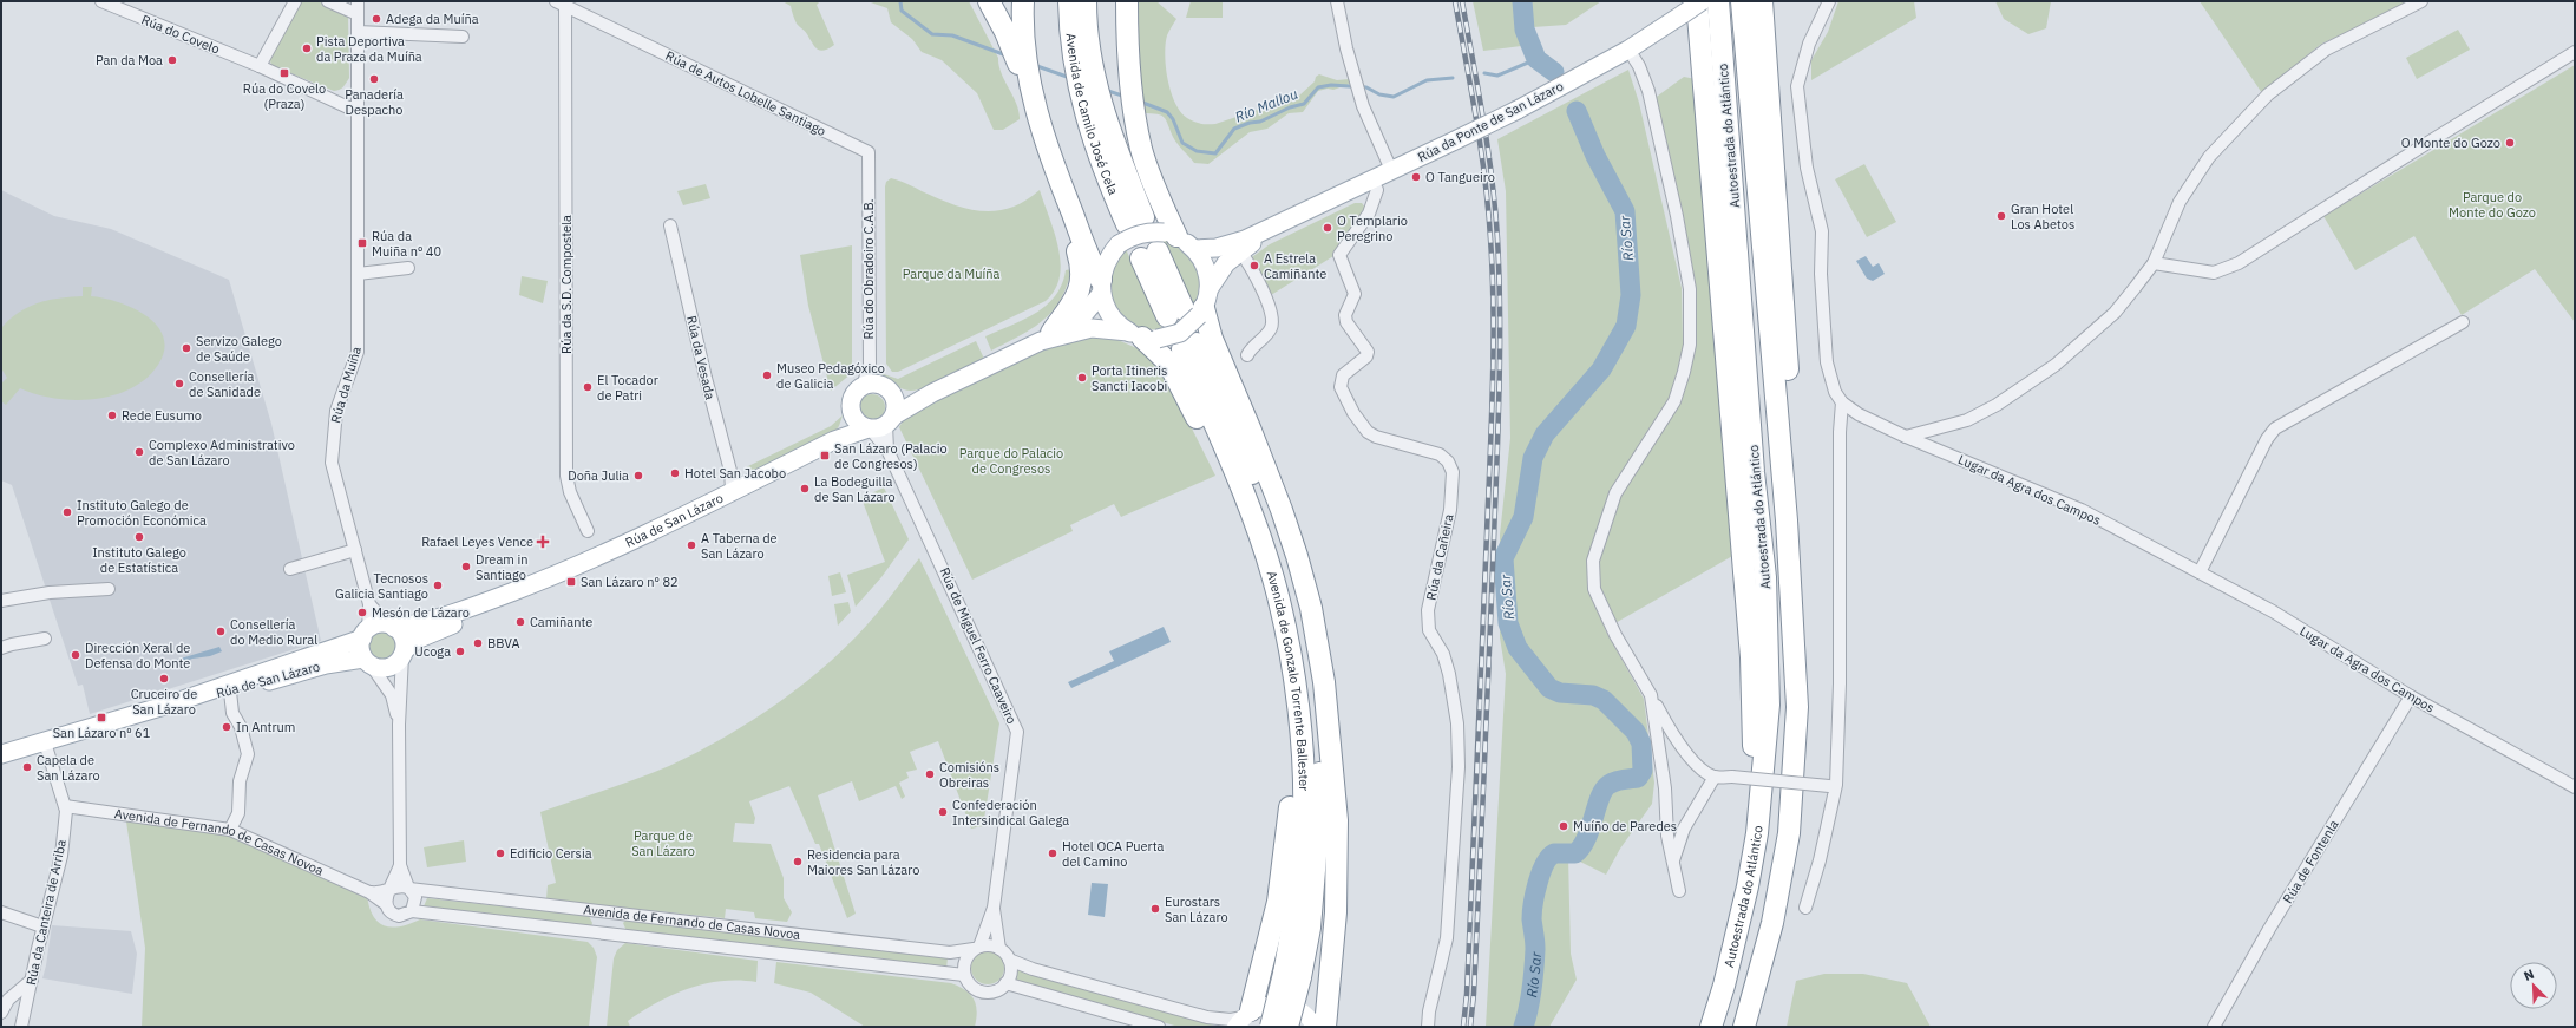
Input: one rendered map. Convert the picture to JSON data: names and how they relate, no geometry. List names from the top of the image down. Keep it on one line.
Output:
{"streets":{"highway":["Avenida de Camilo José Cela","Autoestrada do Atlántico","Avenida de Gonzalo Torrente Ballester"],"main road":["Rúa da Ponte de San Lázaro","Rúa de San Lázaro"],"street":["Rúa do Covelo","Rúa de Autos Lobelle Santiago","Rúa do Obradoiro C.A.B.","Rúa da S.D. Compostela","Rúa da Vesada","Rúa da Muíña","Lugar da Agra dos Campos","Rúa da Cañeira","Rúa de Miguel Ferro Caaveiro","Avenida de Fernando de Casas Novoa","Rúa de Fontenla","Rúa da Canteira de Arriba"]},"crossings":[["Rúa do Covelo","Rúa da Muíña"],["Rúa de Autos Lobelle Santiago","Rúa do Obradoiro C.A.B."],["Rúa da Ponte de San Lázaro","Rúa da Cañeira"],["Rúa do Obradoiro C.A.B.","Rúa de San Lázaro"],["Rúa do Obradoiro C.A.B.","Rúa de Miguel Ferro Caaveiro"],["Rúa da Vesada","Rúa de San Lázaro"],["Rúa da Muíña","Rúa de San Lázaro"],["Lugar da Agra dos Campos","Rúa de Fontenla"],["Rúa de San Lázaro","Rúa de Miguel Ferro Caaveiro"],["Rúa de San Lázaro","Rúa da Canteira de Arriba"],["Rúa de Miguel Ferro Caaveiro","Avenida de Fernando de Casas Novoa"],["Avenida de Fernando de Casas Novoa","Rúa da Canteira de Arriba"]],"water":["Río Mallou","Río Sar"],"parks":["Parque do Monte do Gozo","Parque da Muíña","Parque do Palacio de Congresos","Parque de San Lázaro"],"places":{"other":["Adega da Muíña","Pista Deportiva da Praza da Muíña","Pan da Moa","Panadería Despacho","O Monte do Gozo","O Tangueiro","Gran Hotel Los Abetos","O Templario Peregrino","A Estrela Camiñante","Servizo Galego de Saúde","Museo Pedagóxico de Galicia","Porta Itineris Sancti Iacobi","Consellería de Sanidade","El Tocador de Patri","Rede Eusumo","Complexo Administrativo de San Lázaro","Hotel San Jacobo","Doña Julia","La Bodeguilla de San Lázaro","Instituto Galego de Promoción Económica","Instituto Galego de Estatística","A Taberna de San Lázaro","Dream in Santiago","Tecnosos Galicia Santiago","Mesón de Lázaro","Camiñante","Consellería do Medio Rural","BBVA","Ucoga","Dirección Xeral de Defensa do Monte","Cruceiro de San Lázaro","In Antrum","Capela de San Lázaro","Comisións Obreiras","Confederación Intersindical Galega","Muíño de Paredes","Edificio Cersia","Hotel OCA Puerta del Camino","Residencia para Maiores San Lázaro","Eurostars San Lázaro"],"transit":["Rúa do Covelo (Praza)","Rúa da Muiña nº 40","San Lázaro (Palacio de Congresos)","San Lázaro nº 82","San Lázaro nº 61"],"health":["Rafael Leyes Vence"]},"north":"top left"}
